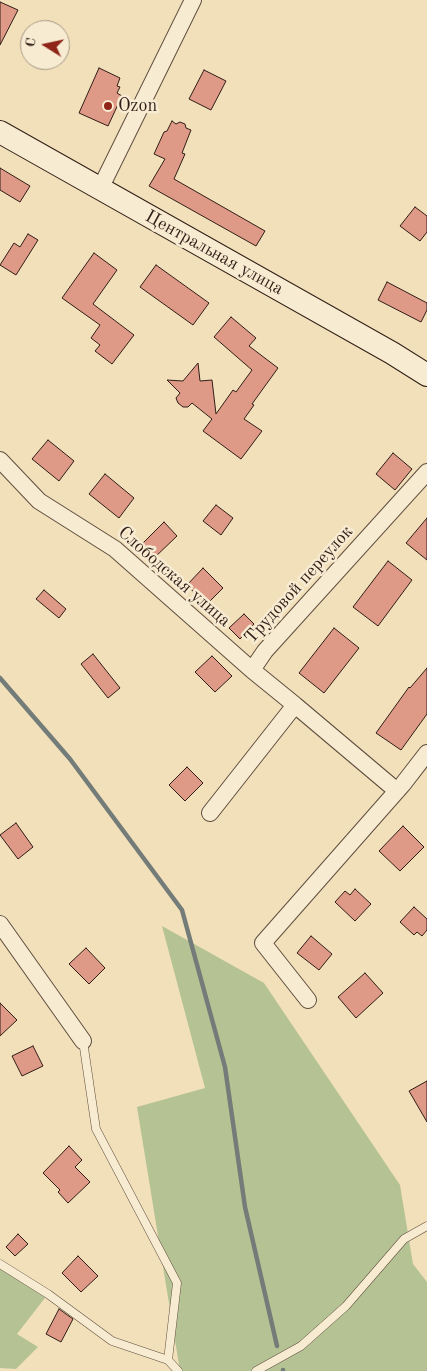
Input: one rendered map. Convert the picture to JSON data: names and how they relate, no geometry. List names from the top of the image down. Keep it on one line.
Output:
{"streets":{"street":["Центральная улица","Слободская улица","Трудовой переулок"]},"crossings":[["Слободская улица","Трудовой переулок"]],"places":["Ozon"],"north":"left"}
